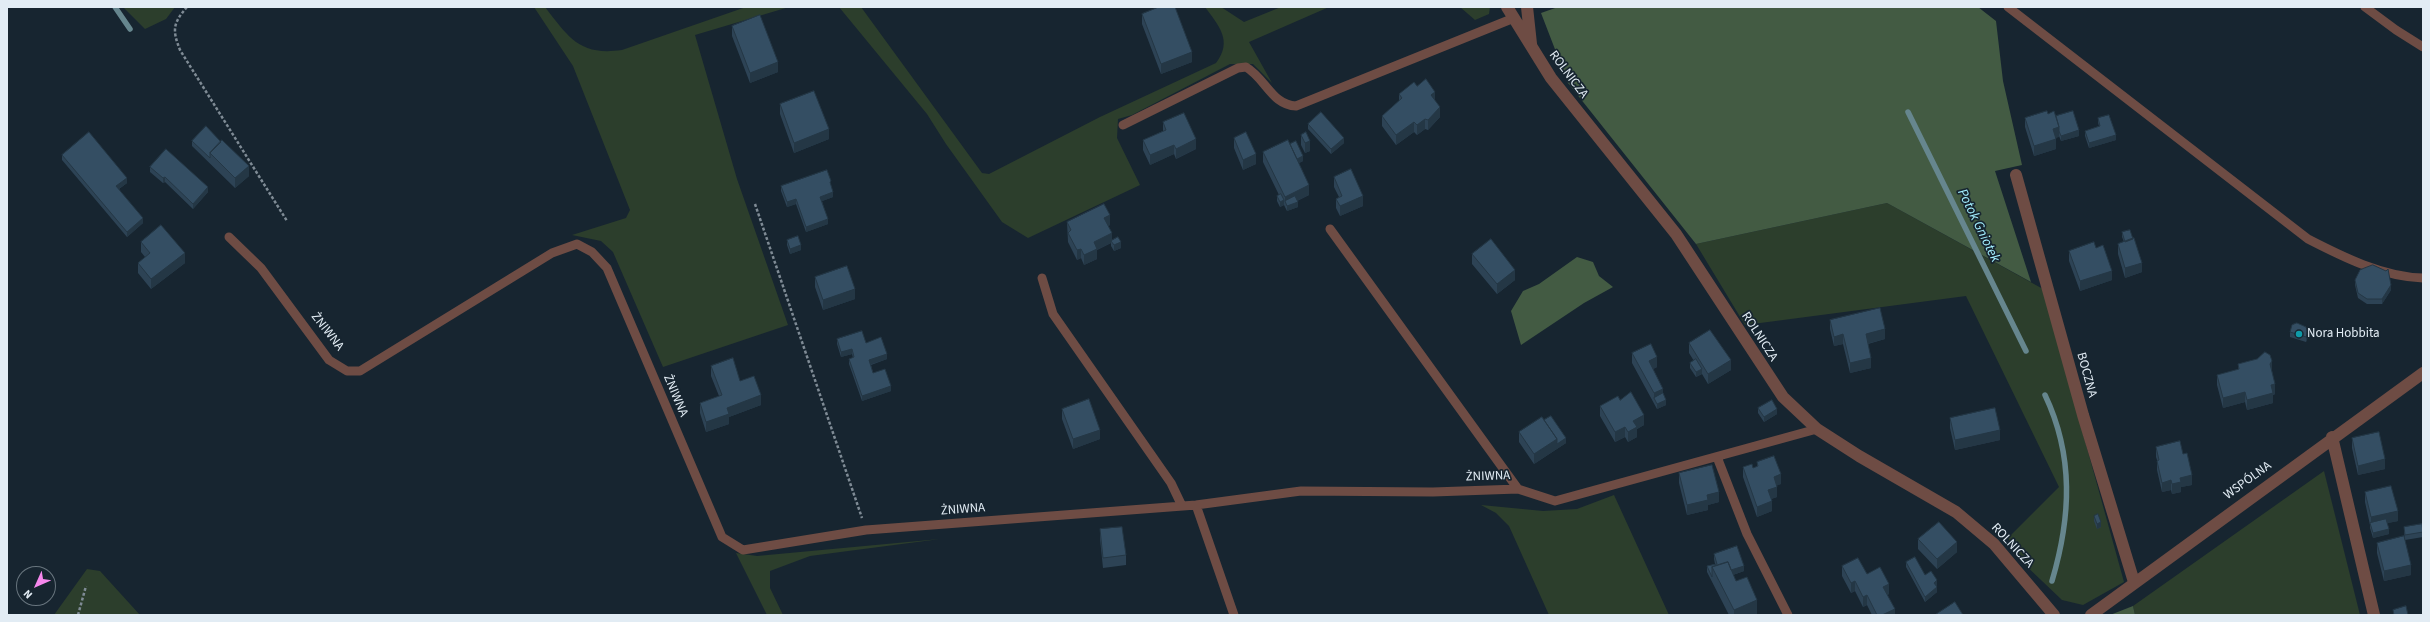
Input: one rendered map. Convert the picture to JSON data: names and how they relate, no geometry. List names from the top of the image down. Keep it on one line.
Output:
{"streets":{"street":["ROLNICZA","BOCZNA","WSPÓLNA"],"lane":["ŻNIWNA"]},"crossings":[["ROLNICZA","ŻNIWNA"],["BOCZNA","WSPÓLNA"]],"water":["Potok Gniotek"],"places":["Nora Hobbita"],"north":"bottom left"}
